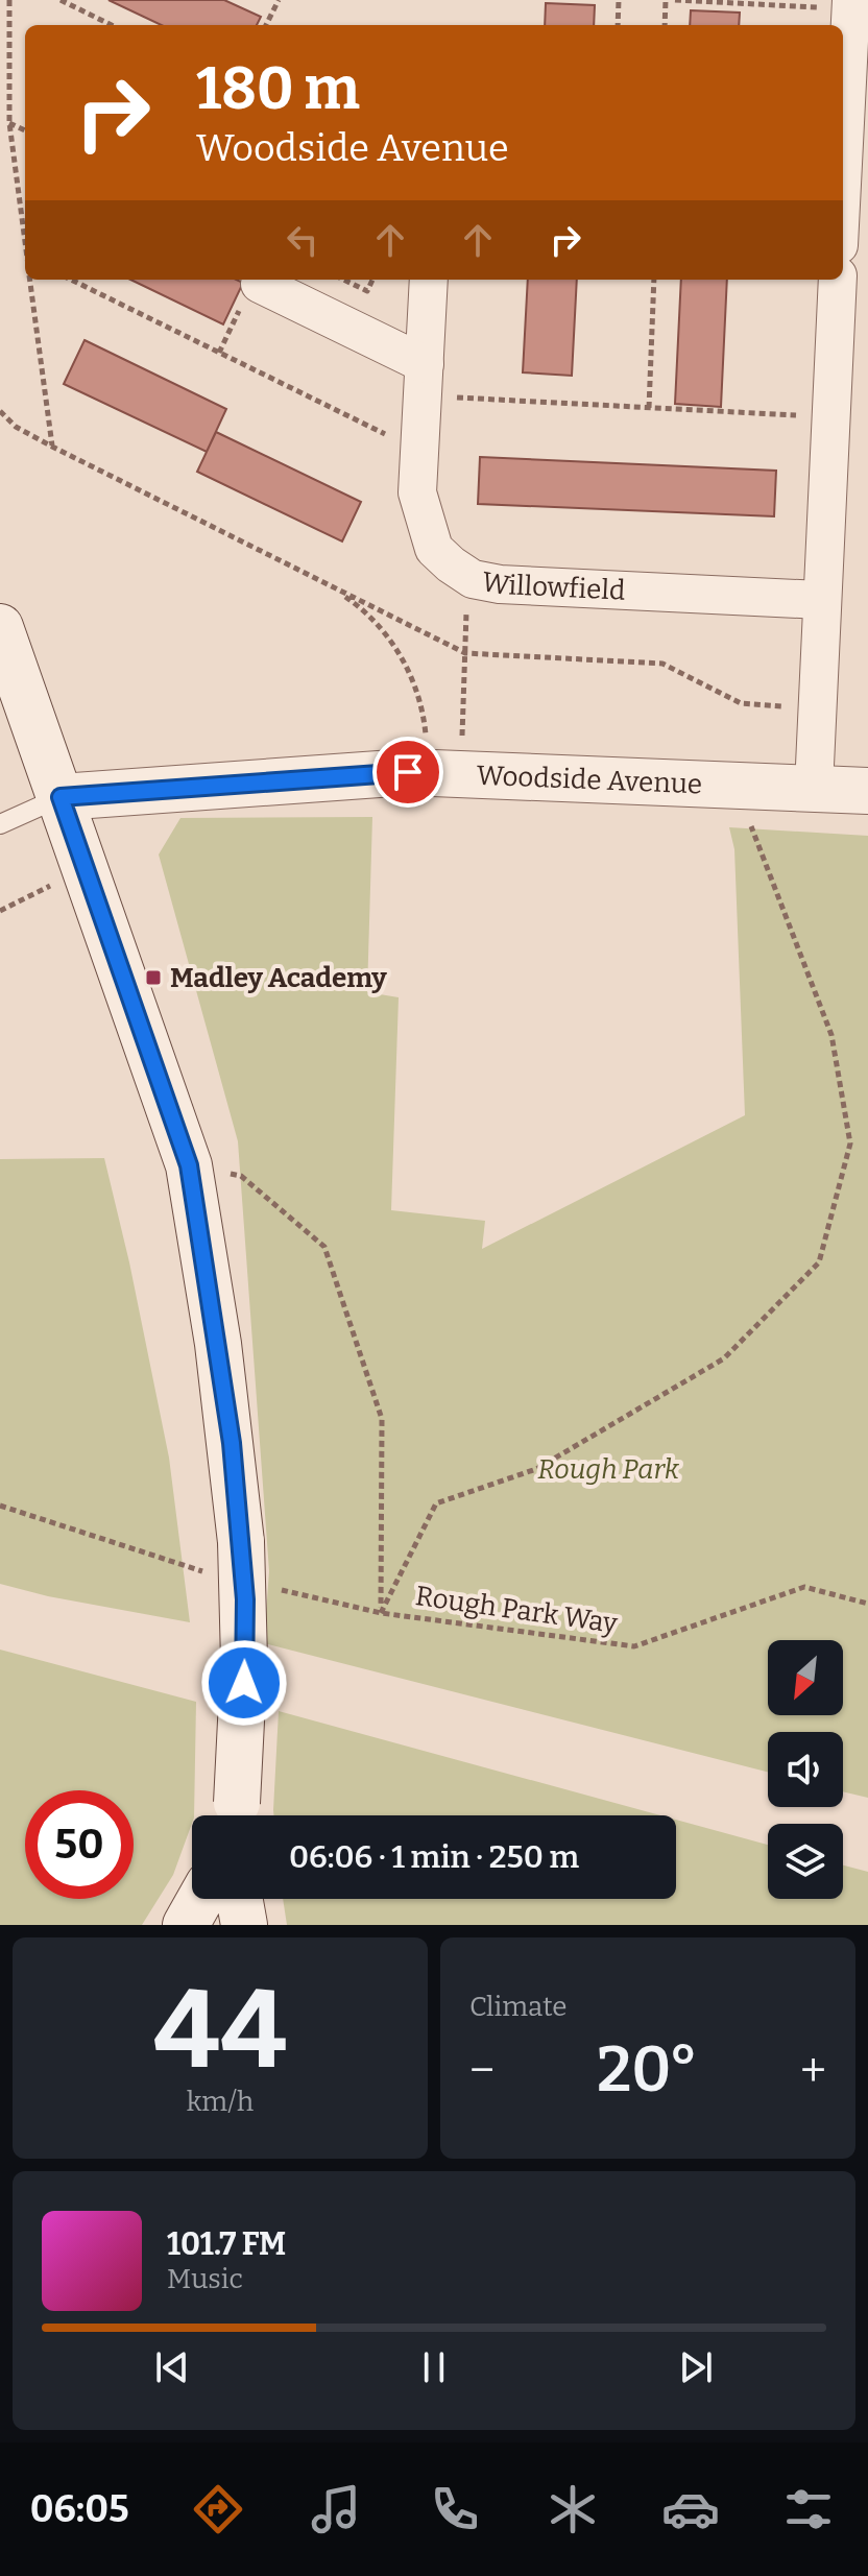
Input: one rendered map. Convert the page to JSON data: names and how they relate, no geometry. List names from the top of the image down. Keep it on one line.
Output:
{"streets":{"main road":["Woodside Avenue"],"street":["Willowfield"],"path":["Rough Park Way"]},"parks":["Rough Park"],"places":{"transit":["Madley Academy"]},"north":"bottom left","page":{"turn":["180 m","Woodside Avenue"],"limit":"50","trip":"06:06 · 1 min · 250 m","tile":[["44","km/h"],"Climate"],"heat":["−","20°","+"],"song":["101.7 FM","Music"],"tabs":"06:05"}}
